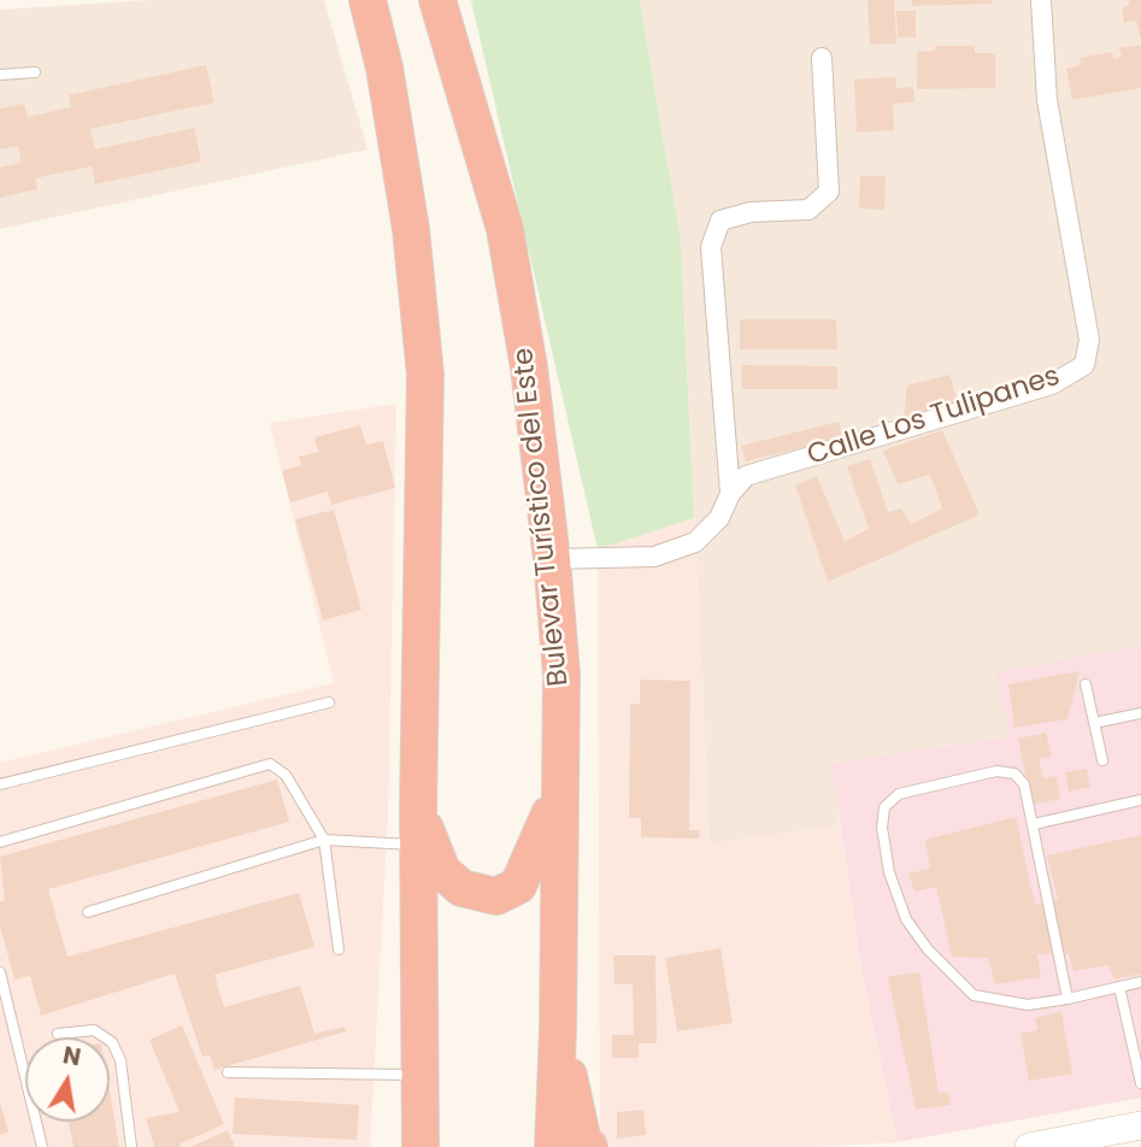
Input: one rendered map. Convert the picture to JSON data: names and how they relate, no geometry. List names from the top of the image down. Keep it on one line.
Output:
{"streets":{"highway":["Bulevar Turístico del Este"],"street":["Calle Los Tulipanes"]},"crossings":[["Calle Los Tulipanes","Bulevar Turístico del Este"]],"north":"top"}
